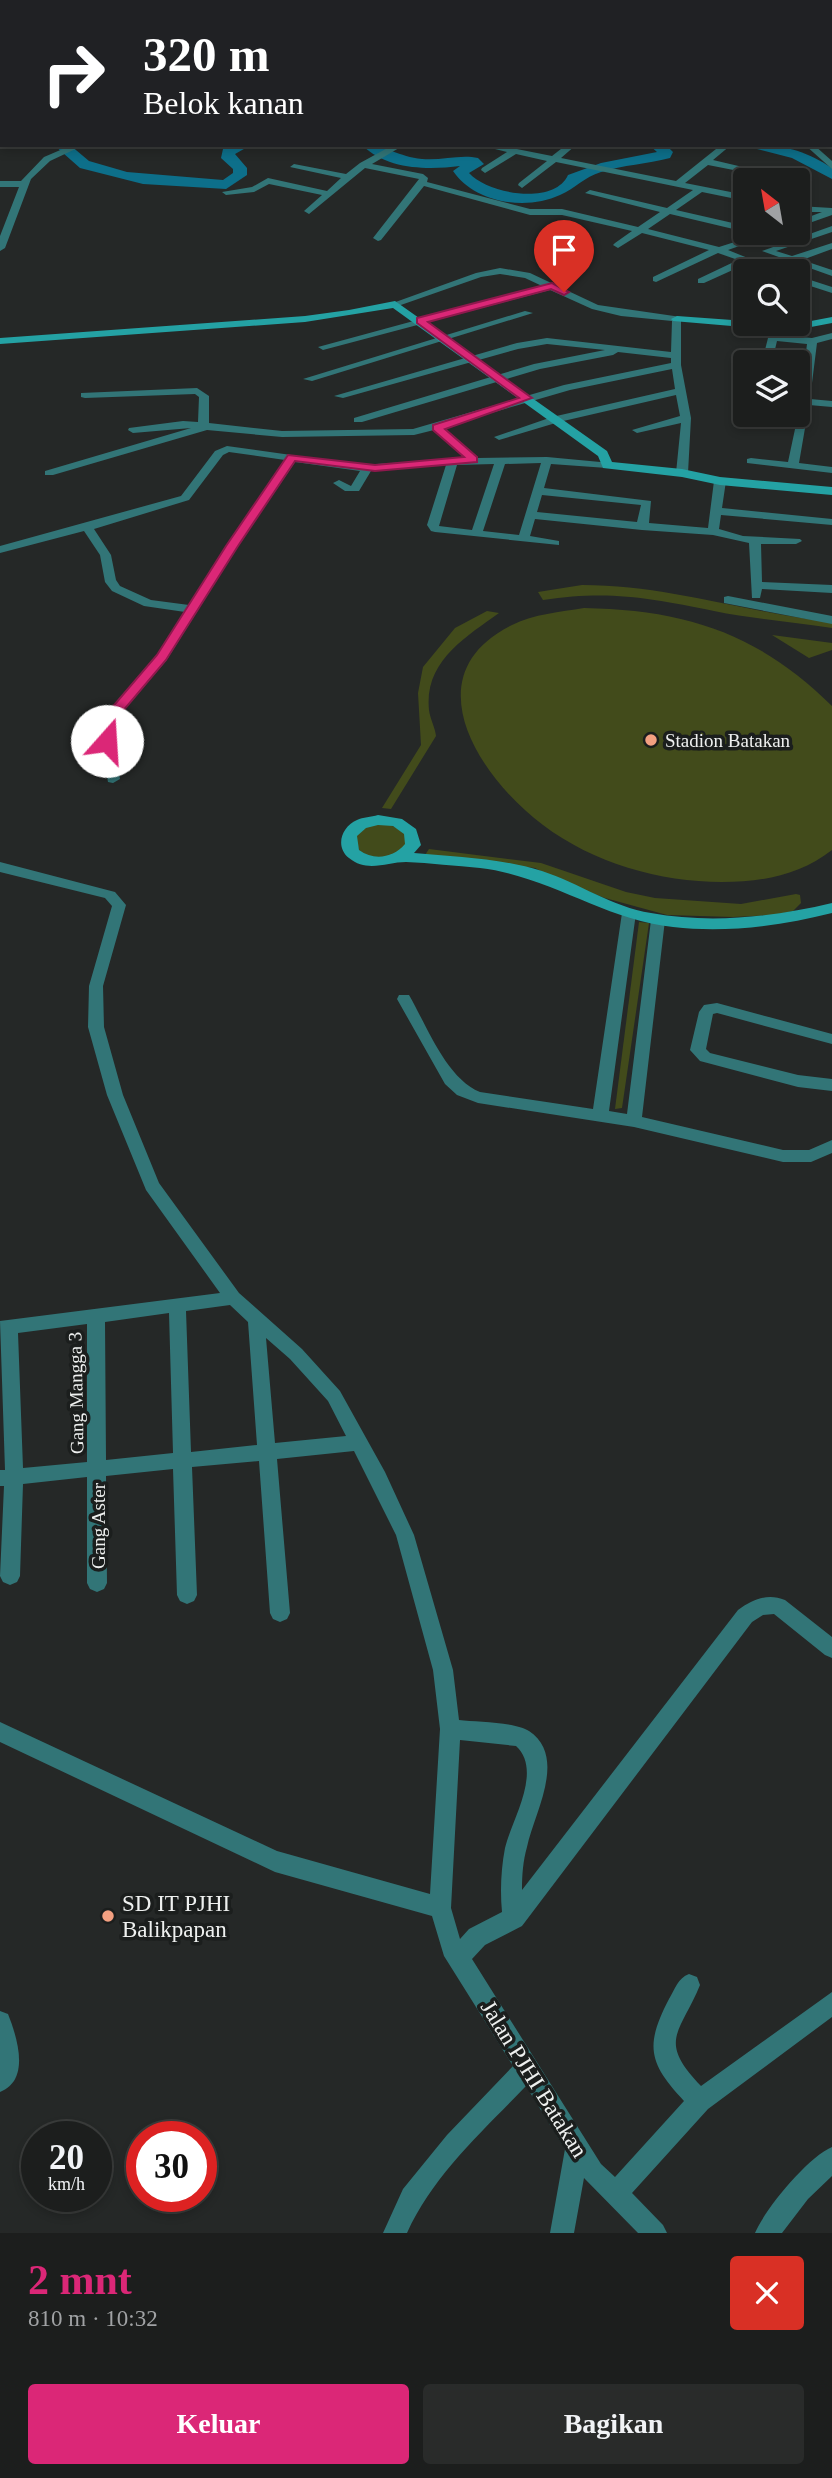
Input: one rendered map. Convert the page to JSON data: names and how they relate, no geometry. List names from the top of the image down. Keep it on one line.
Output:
{"streets":{"street":["Gang Mangga 3","Gang Aster","Jalan PJHI Batakan"]},"crossings":[["Gang Mangga 3","Gang Aster"]],"places":["Stadion Batakan","SD IT PJHI Balikpapan"],"north":"top left","page":{"turn":["320 m","Belok kanan"],"speed":"20 km/h","limit":"30","heading":["2 mnt","810 m · 10:32"],"buttons":["Keluar","Bagikan"]}}
